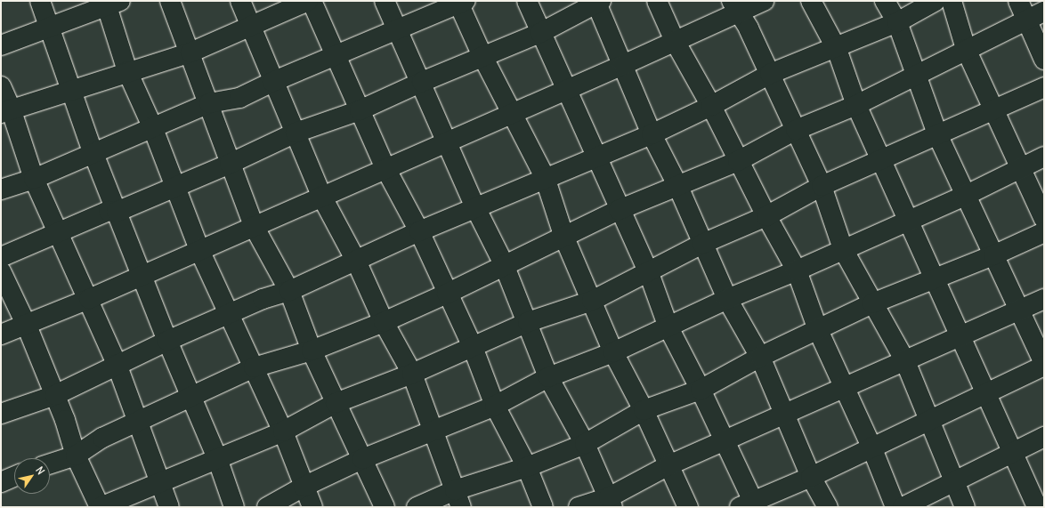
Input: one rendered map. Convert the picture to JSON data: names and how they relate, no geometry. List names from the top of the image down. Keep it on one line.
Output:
{"north":"top right"}
